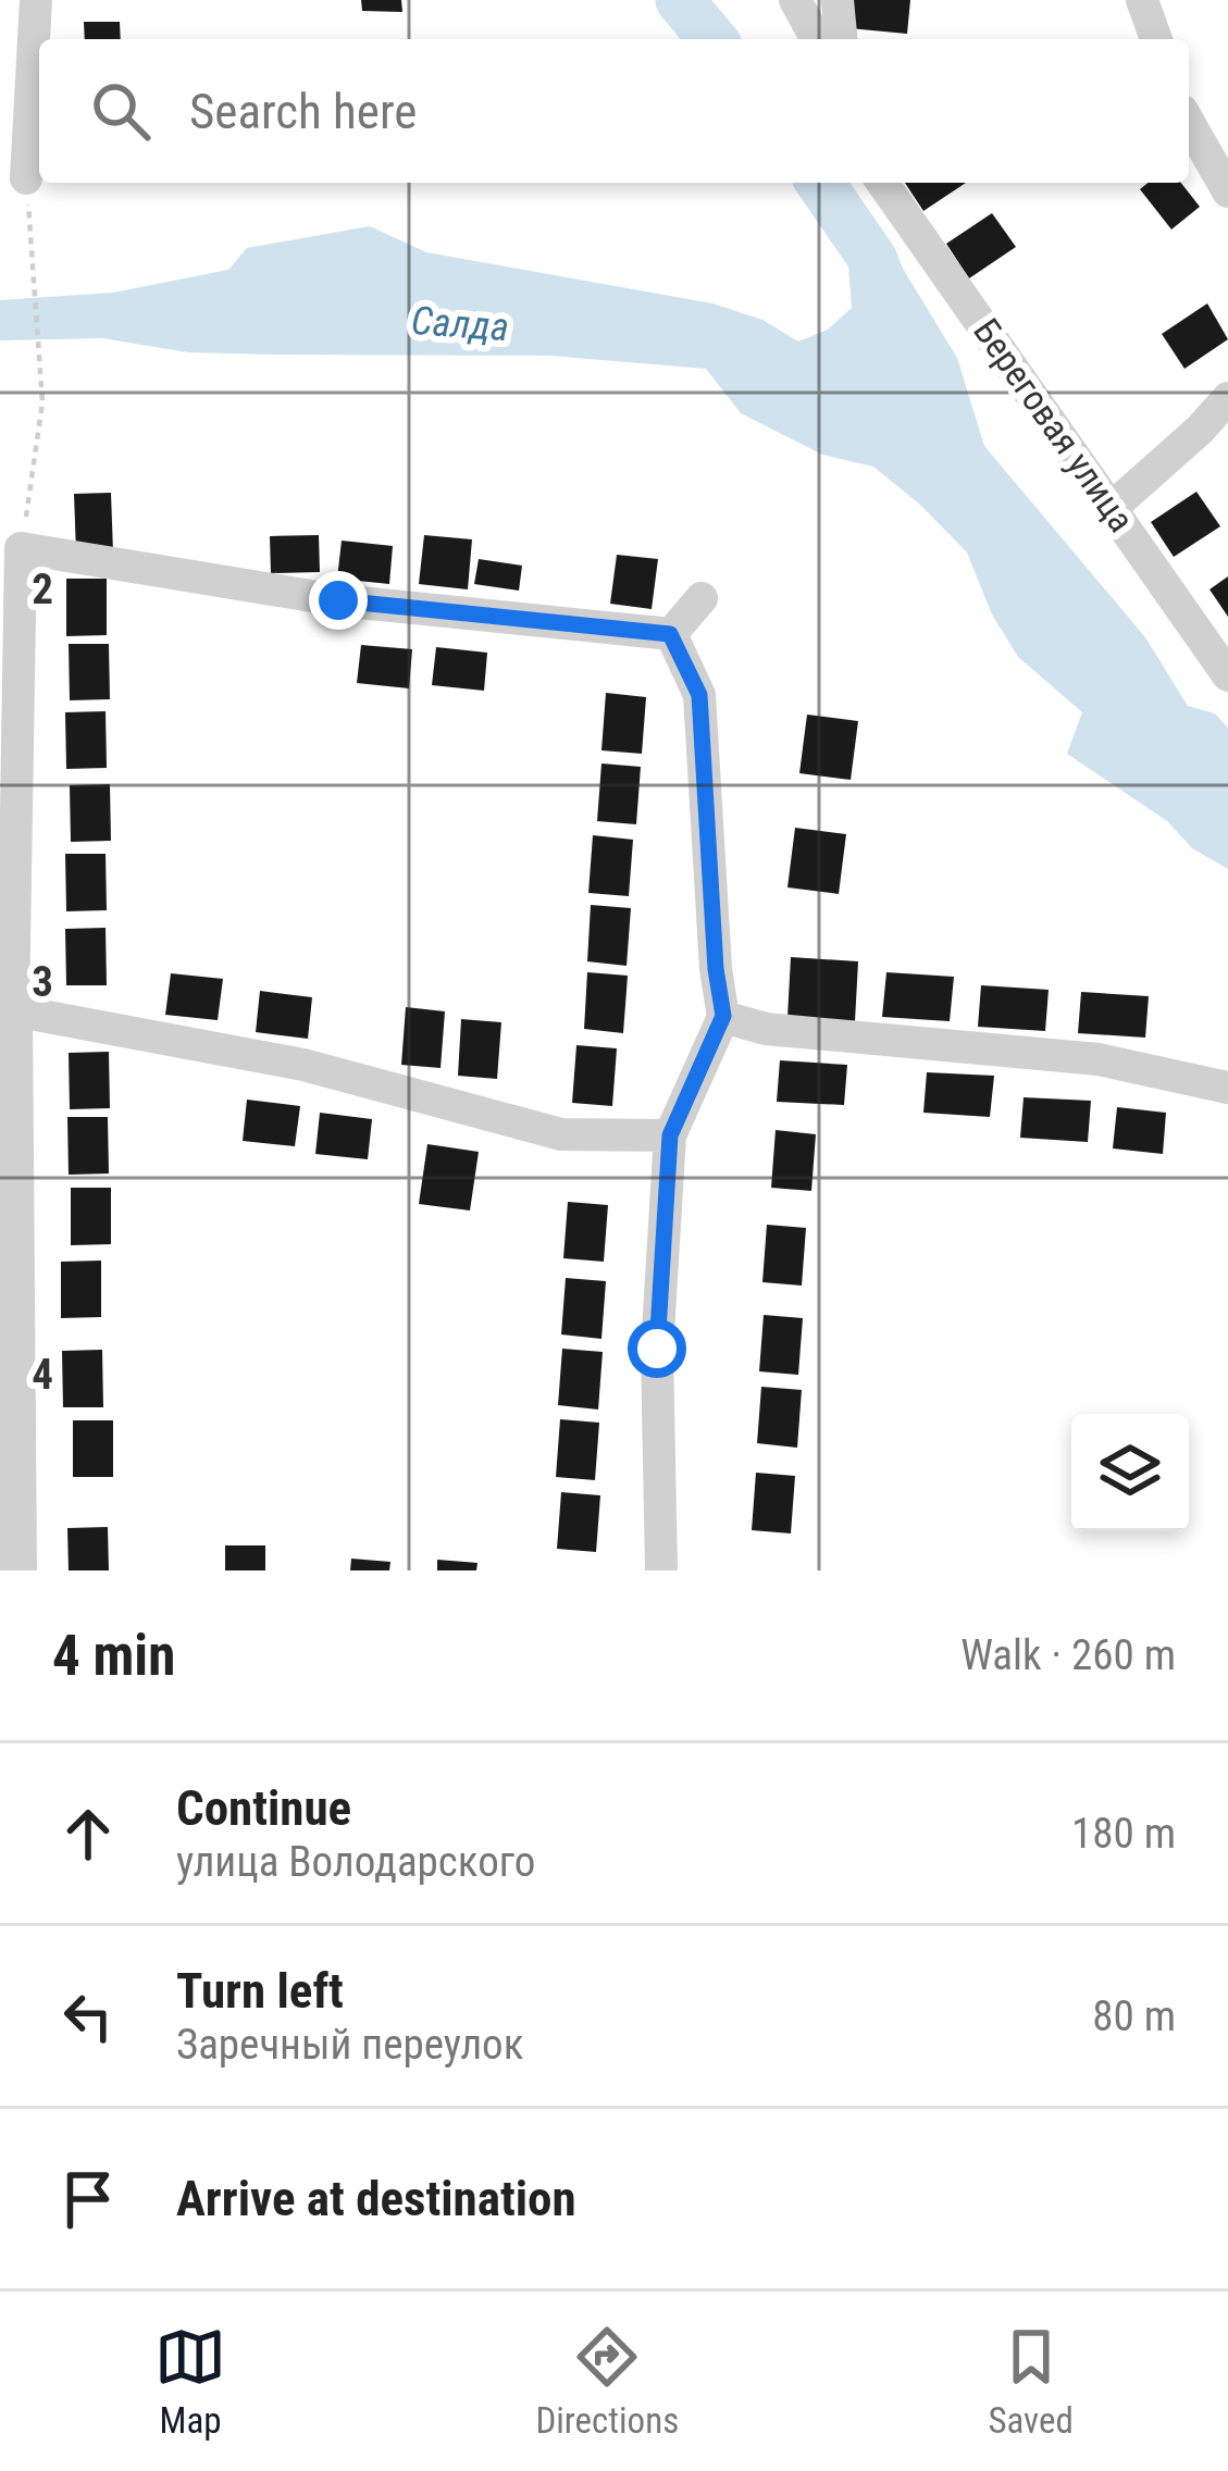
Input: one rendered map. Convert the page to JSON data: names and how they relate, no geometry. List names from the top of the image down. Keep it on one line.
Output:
{"streets":{"street":["Береговая улица"]},"water":["Салда"],"page":{"search":"Search here","heading":["4 min","Walk · 260 m"],"list":[["Continue","улица Володарского","180 m"],["Turn left","Заречный переулок","80 m"],"Arrive at destination"],"nav":["Map","Directions","Saved"]},"grid":{"rows":["2","3","4"]}}
